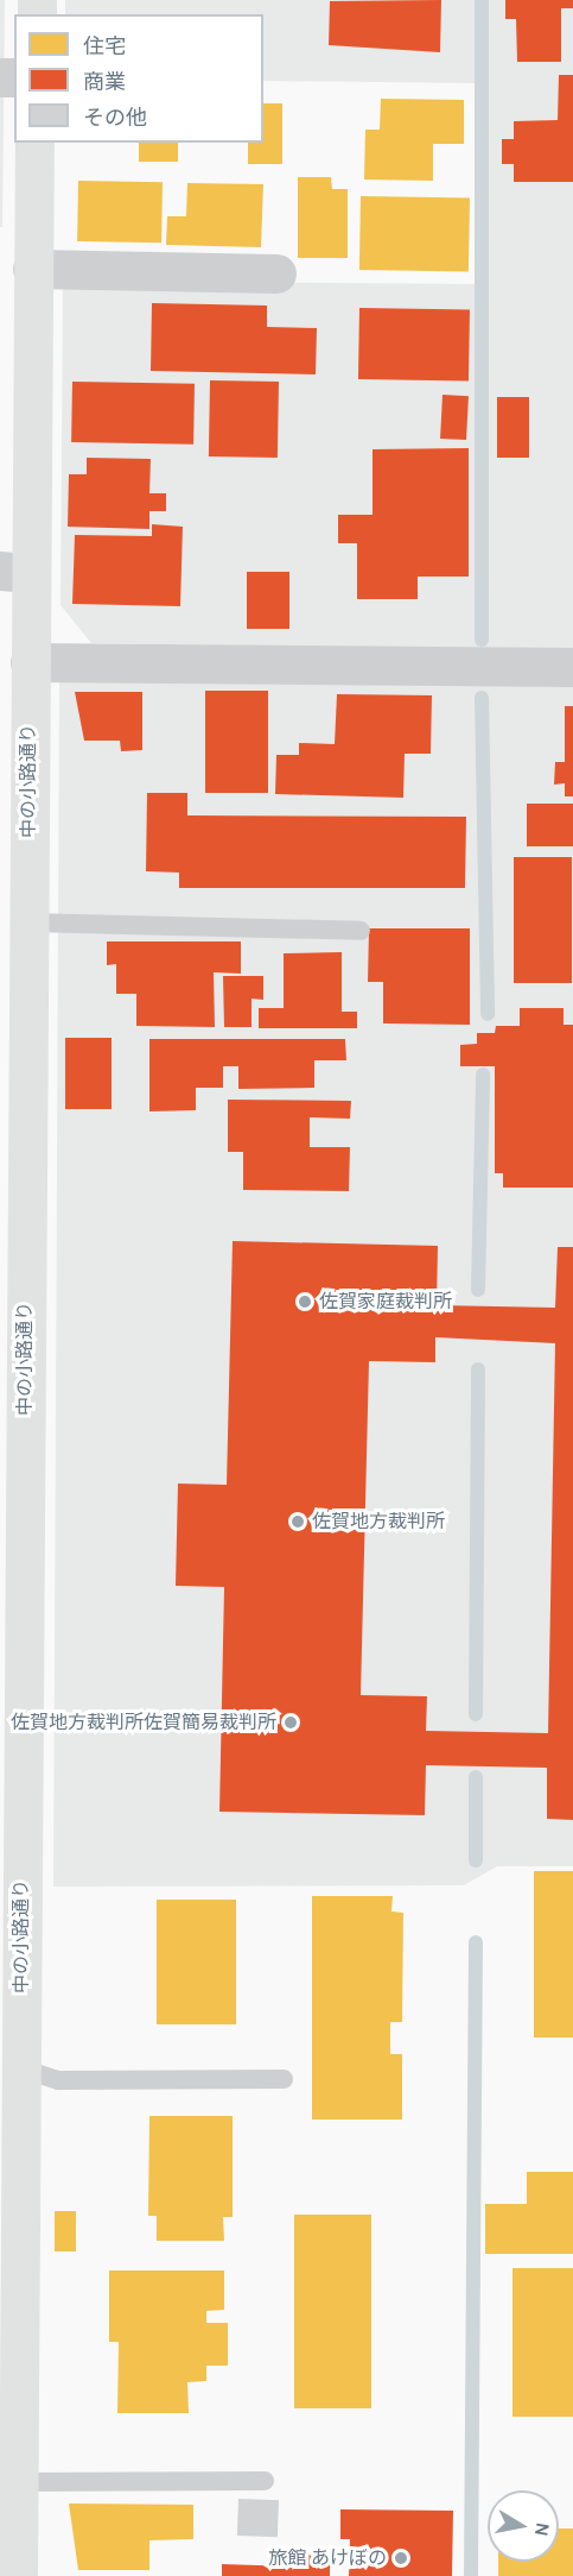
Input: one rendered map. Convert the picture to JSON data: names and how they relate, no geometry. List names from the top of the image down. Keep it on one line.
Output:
{"streets":{"street":["中の小路通り"]},"places":["佐賀家庭裁判所","佐賀地方裁判所","佐賀地方裁判所佐賀簡易裁判所","旅館 あけぼの"],"legend":["住宅","商業","その他"],"north":"right"}
